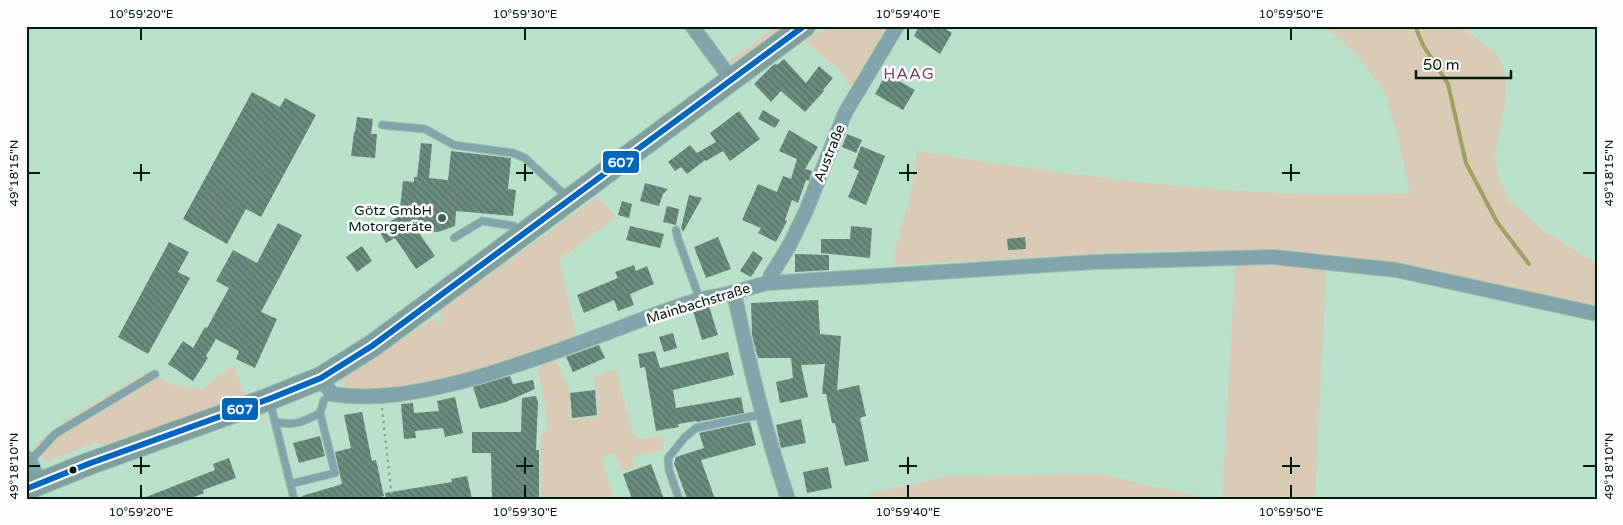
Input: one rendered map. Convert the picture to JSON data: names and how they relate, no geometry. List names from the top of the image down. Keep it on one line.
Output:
{"streets":{"street":["Austraße","Mainbachstraße"]},"crossings":[["Austraße","Mainbachstraße"]],"districts":["HAAG"],"places":["Götz GmbH Motorgeräte"],"lines":["transit line 607"],"scale_bar":"50 m","coordinates":["10°59'20\"E","10°59'30\"E","10°59'40\"E","10°59'50\"E","49°18'15\"N","49°18'10\"N"]}
